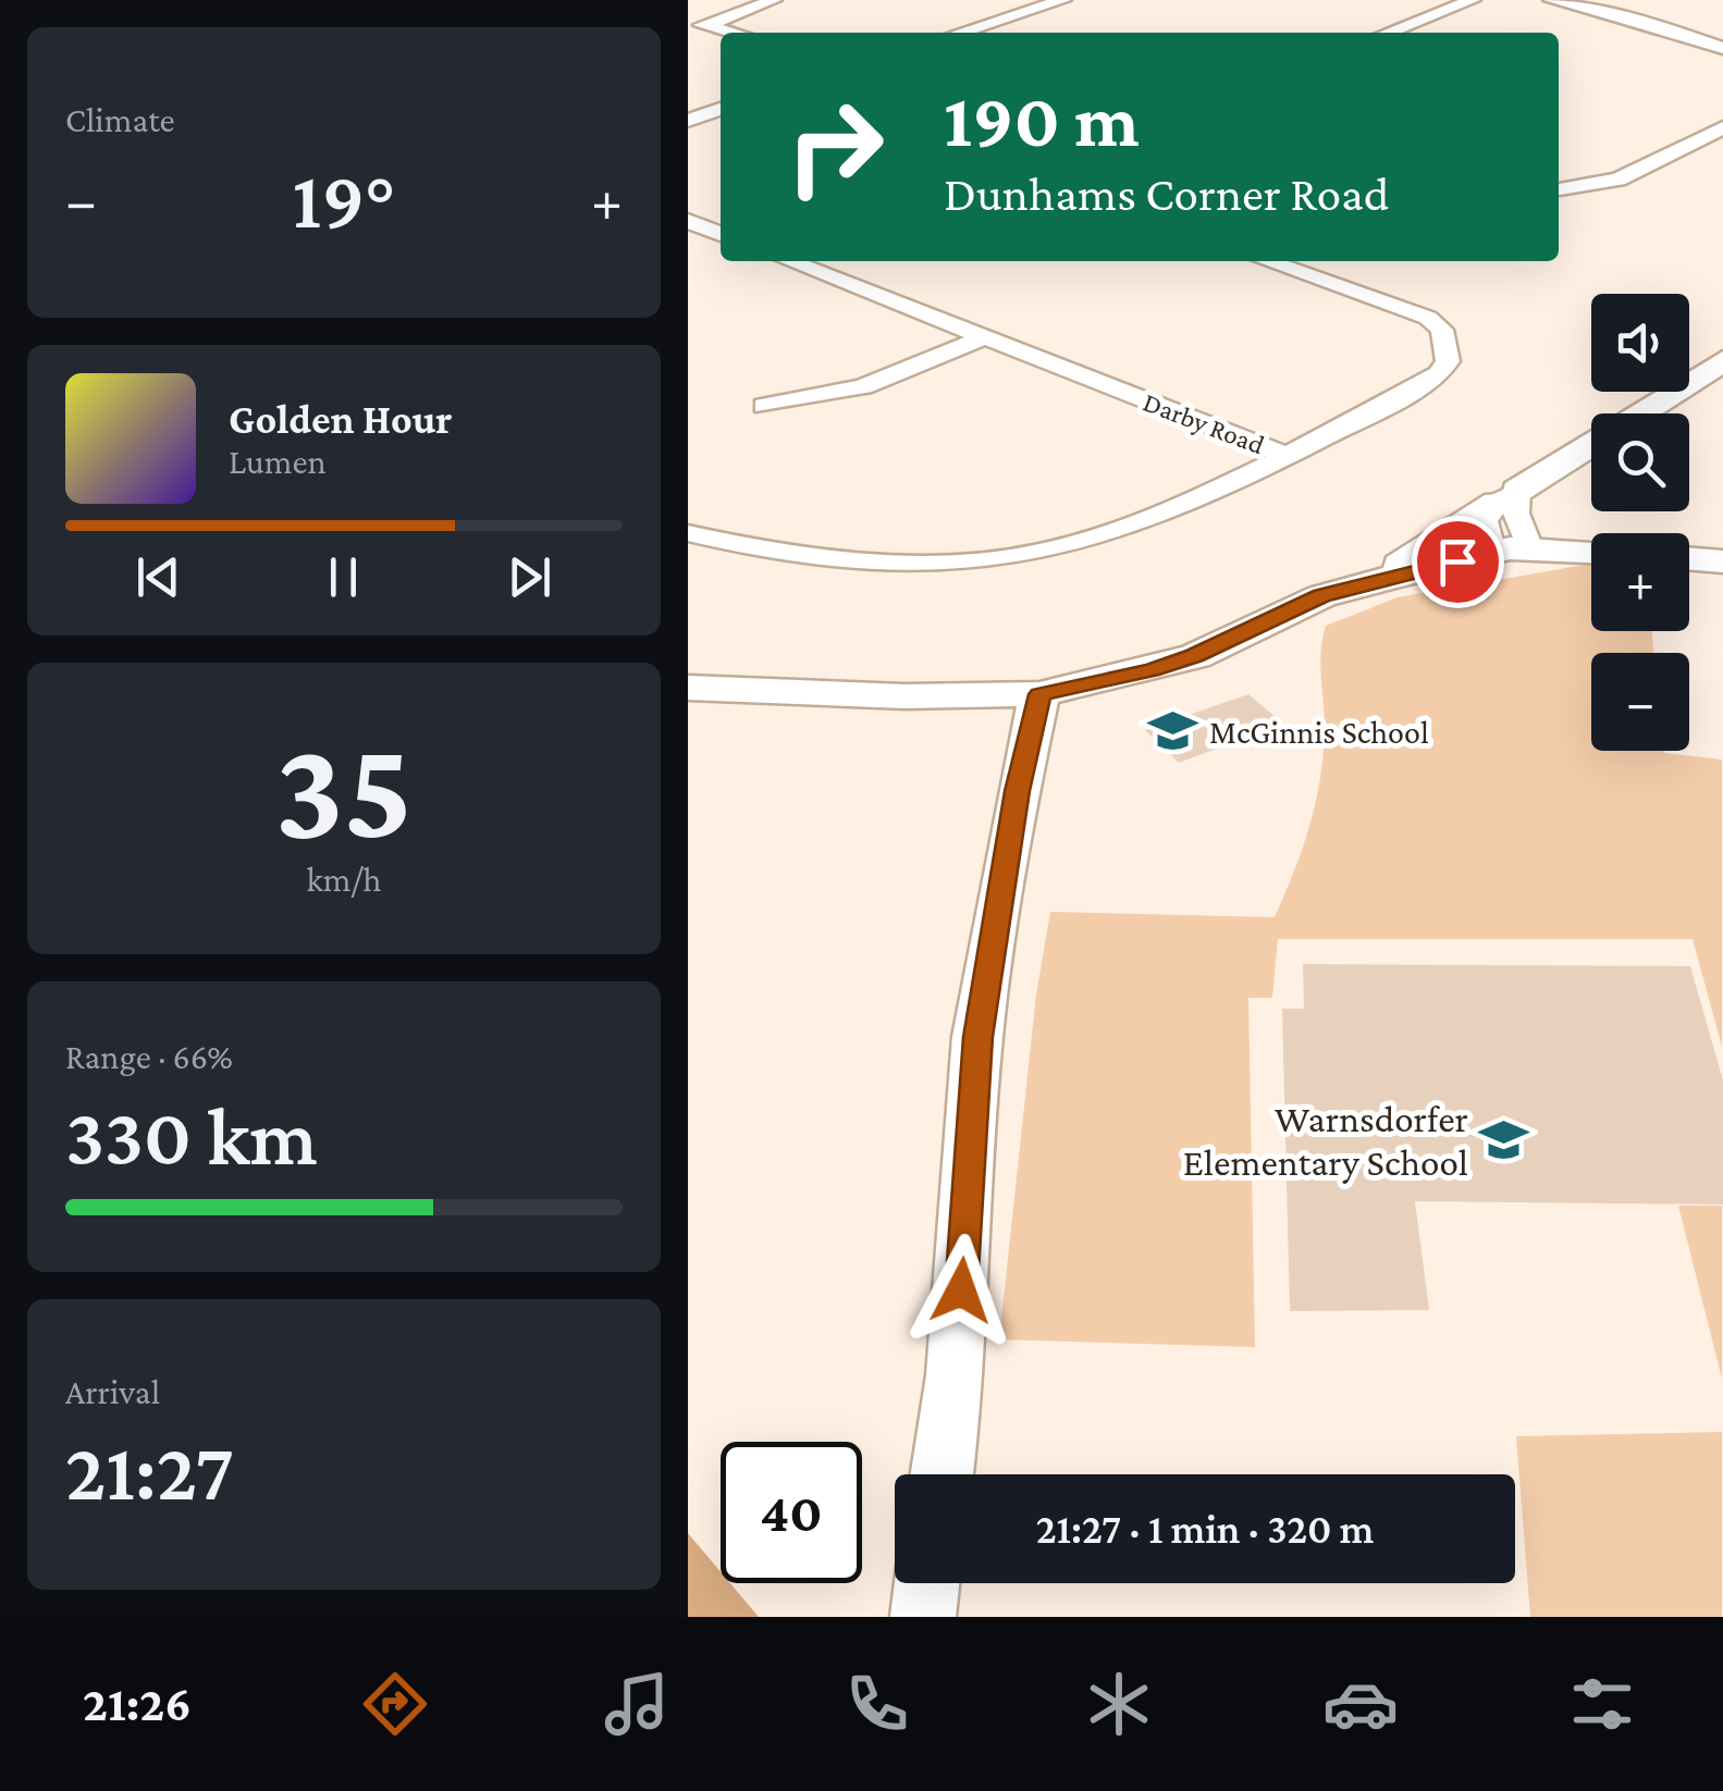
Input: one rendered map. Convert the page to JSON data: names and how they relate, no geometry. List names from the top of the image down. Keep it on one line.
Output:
{"streets":{"street":["Darby Road"]},"places":{"school or university":["McGinnis School","Warnsdorfer Elementary School"]},"page":{"tile":["Climate",["35","km/h"],["Range · 66%","330 km"],["Arrival","21:27"]],"turn":["190 m","Dunhams Corner Road"],"heat":["−","19°","+"],"map_buttons":["+","−"],"song":["Golden Hour","Lumen"],"limit":"40","trip":"21:27 · 1 min · 320 m","tabs":"21:26"}}
